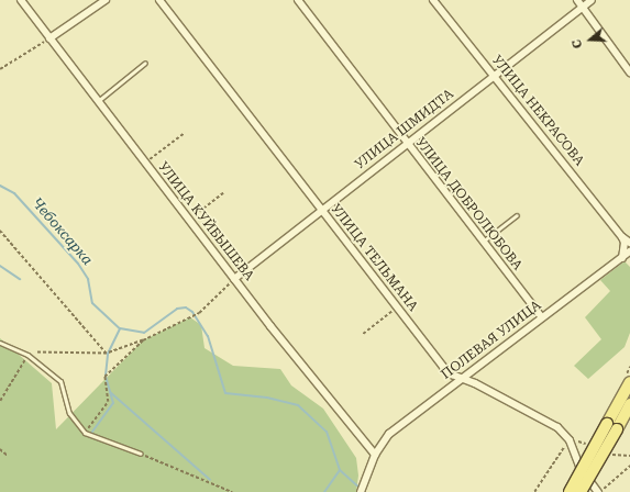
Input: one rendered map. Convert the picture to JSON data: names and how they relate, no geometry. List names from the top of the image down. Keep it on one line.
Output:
{"streets":{"street":["УЛИЦА НЕКРАСОВА","УЛИЦА ШМИДТА","УЛИЦА ДОБРОЛЮБОВА","УЛИЦА КУЙБЫШЕВА","УЛИЦА ТЕЛЬМАНА","ПОЛЕВАЯ УЛИЦА"]},"crossings":[["УЛИЦА НЕКРАСОВА","УЛИЦА ШМИДТА"],["УЛИЦА ШМИДТА","УЛИЦА ДОБРОЛЮБОВА"],["УЛИЦА ШМИДТА","УЛИЦА КУЙБЫШЕВА"],["УЛИЦА ШМИДТА","УЛИЦА ТЕЛЬМАНА"],["УЛИЦА ДОБРОЛЮБОВА","ПОЛЕВАЯ УЛИЦА"],["УЛИЦА КУЙБЫШЕВА","ПОЛЕВАЯ УЛИЦА"],["УЛИЦА ТЕЛЬМАНА","ПОЛЕВАЯ УЛИЦА"]],"water":["Чебоксарка"],"north":"left"}
